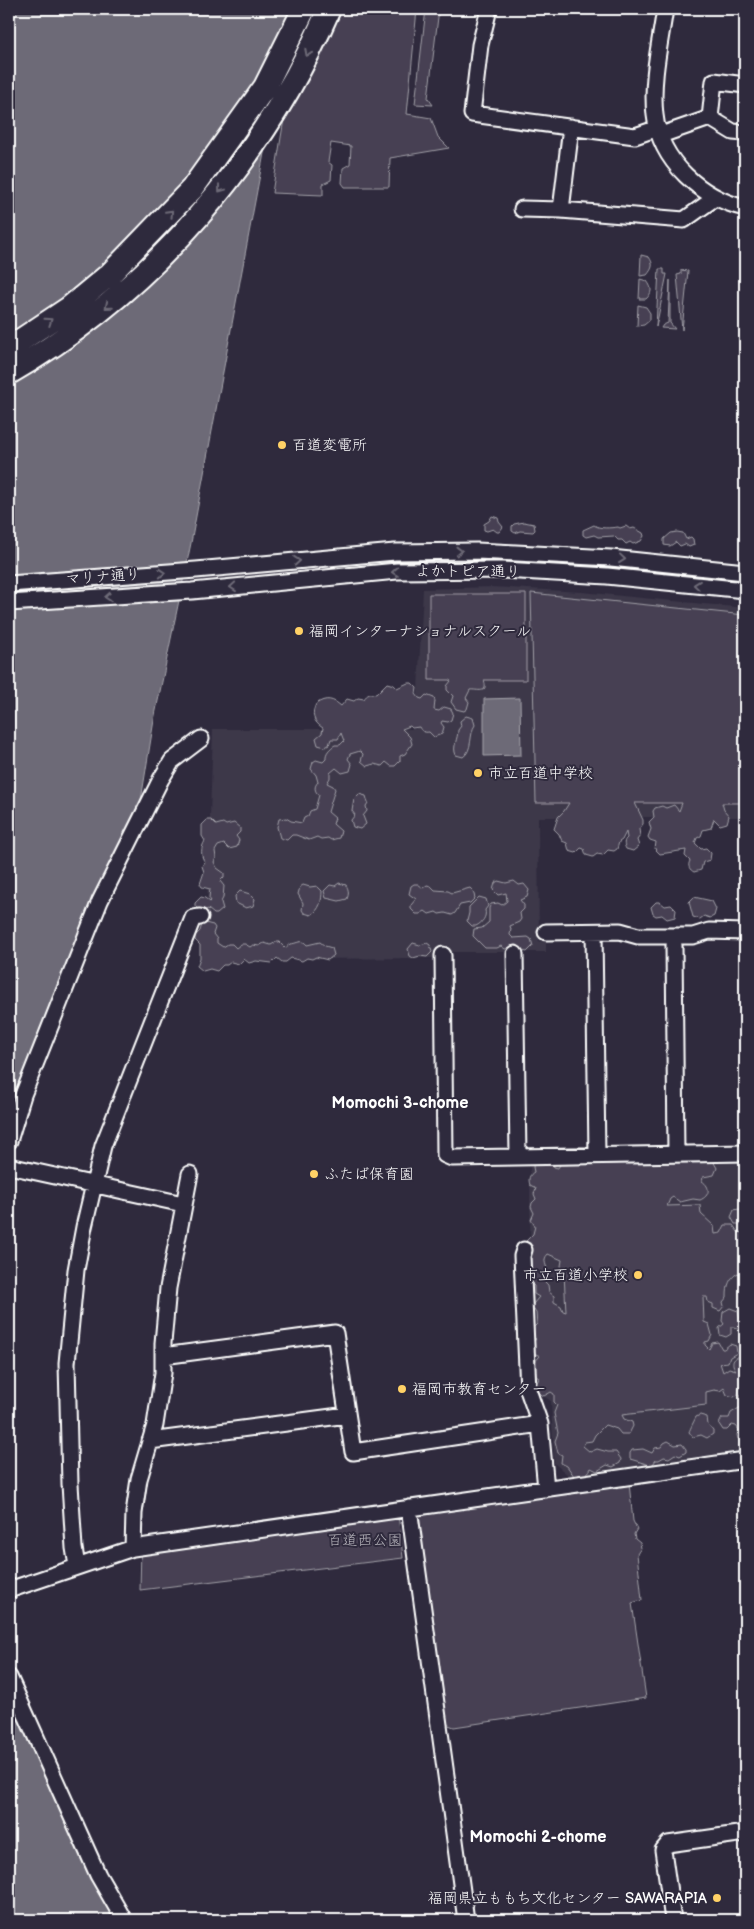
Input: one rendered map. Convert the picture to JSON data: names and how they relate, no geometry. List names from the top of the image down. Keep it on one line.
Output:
{"streets":{"street":["よかトピア通り","マリナ通り"]},"crossings":[["よかトピア通り","マリナ通り"]],"districts":["Momochi 3-chome","Momochi 2-chome"],"parks":["百道西公園"],"places":["百道変電所","福岡インターナショナルスクール","市立百道中学校","ふたば保育園","市立百道小学校","福岡市教育センター","福岡県立ももち文化センター SAWARAPIA"]}
